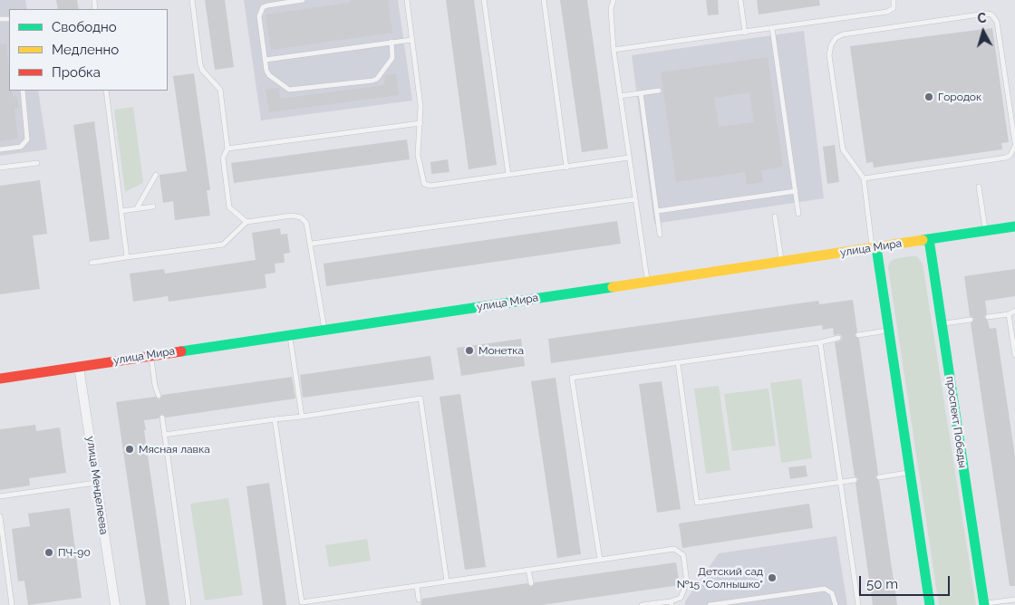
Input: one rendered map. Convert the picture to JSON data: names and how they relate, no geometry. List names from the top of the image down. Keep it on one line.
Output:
{"streets":{"main road":["улица Мира","проспект Победы"],"street":["улица Менделеева"]},"crossings":[["улица Мира","проспект Победы"],["улица Мира","улица Менделеева"]],"places":["Городок","Монетка","Мясная лавка","ПЧ-90","Детский сад №15 \"Солнышко\""],"legend":["Свободно","Медленно","Пробка"],"scale_bar":"50 m","north":"top"}
